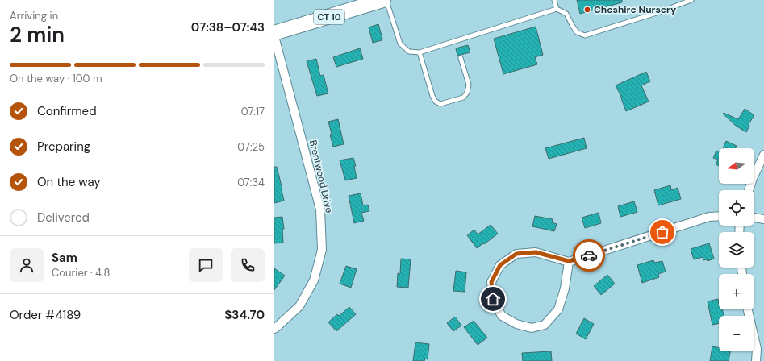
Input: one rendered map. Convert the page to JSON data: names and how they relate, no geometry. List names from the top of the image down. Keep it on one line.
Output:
{"streets":{"highway":["CT 10"],"street":["Brentwood Drive"]},"places":["Cheshire Nursery"],"north":"left","page":{"heading":["2 min","Arriving in","07:38–07:43"],"panel":["Sam","Courier · 4.8","Order #4189","$34.70"],"bar":"On the way · 100 m","list":[["Confirmed","07:17"],["Preparing","07:25"],["On the way","07:34"],"Delivered"],"map_buttons":["+","−"]}}
